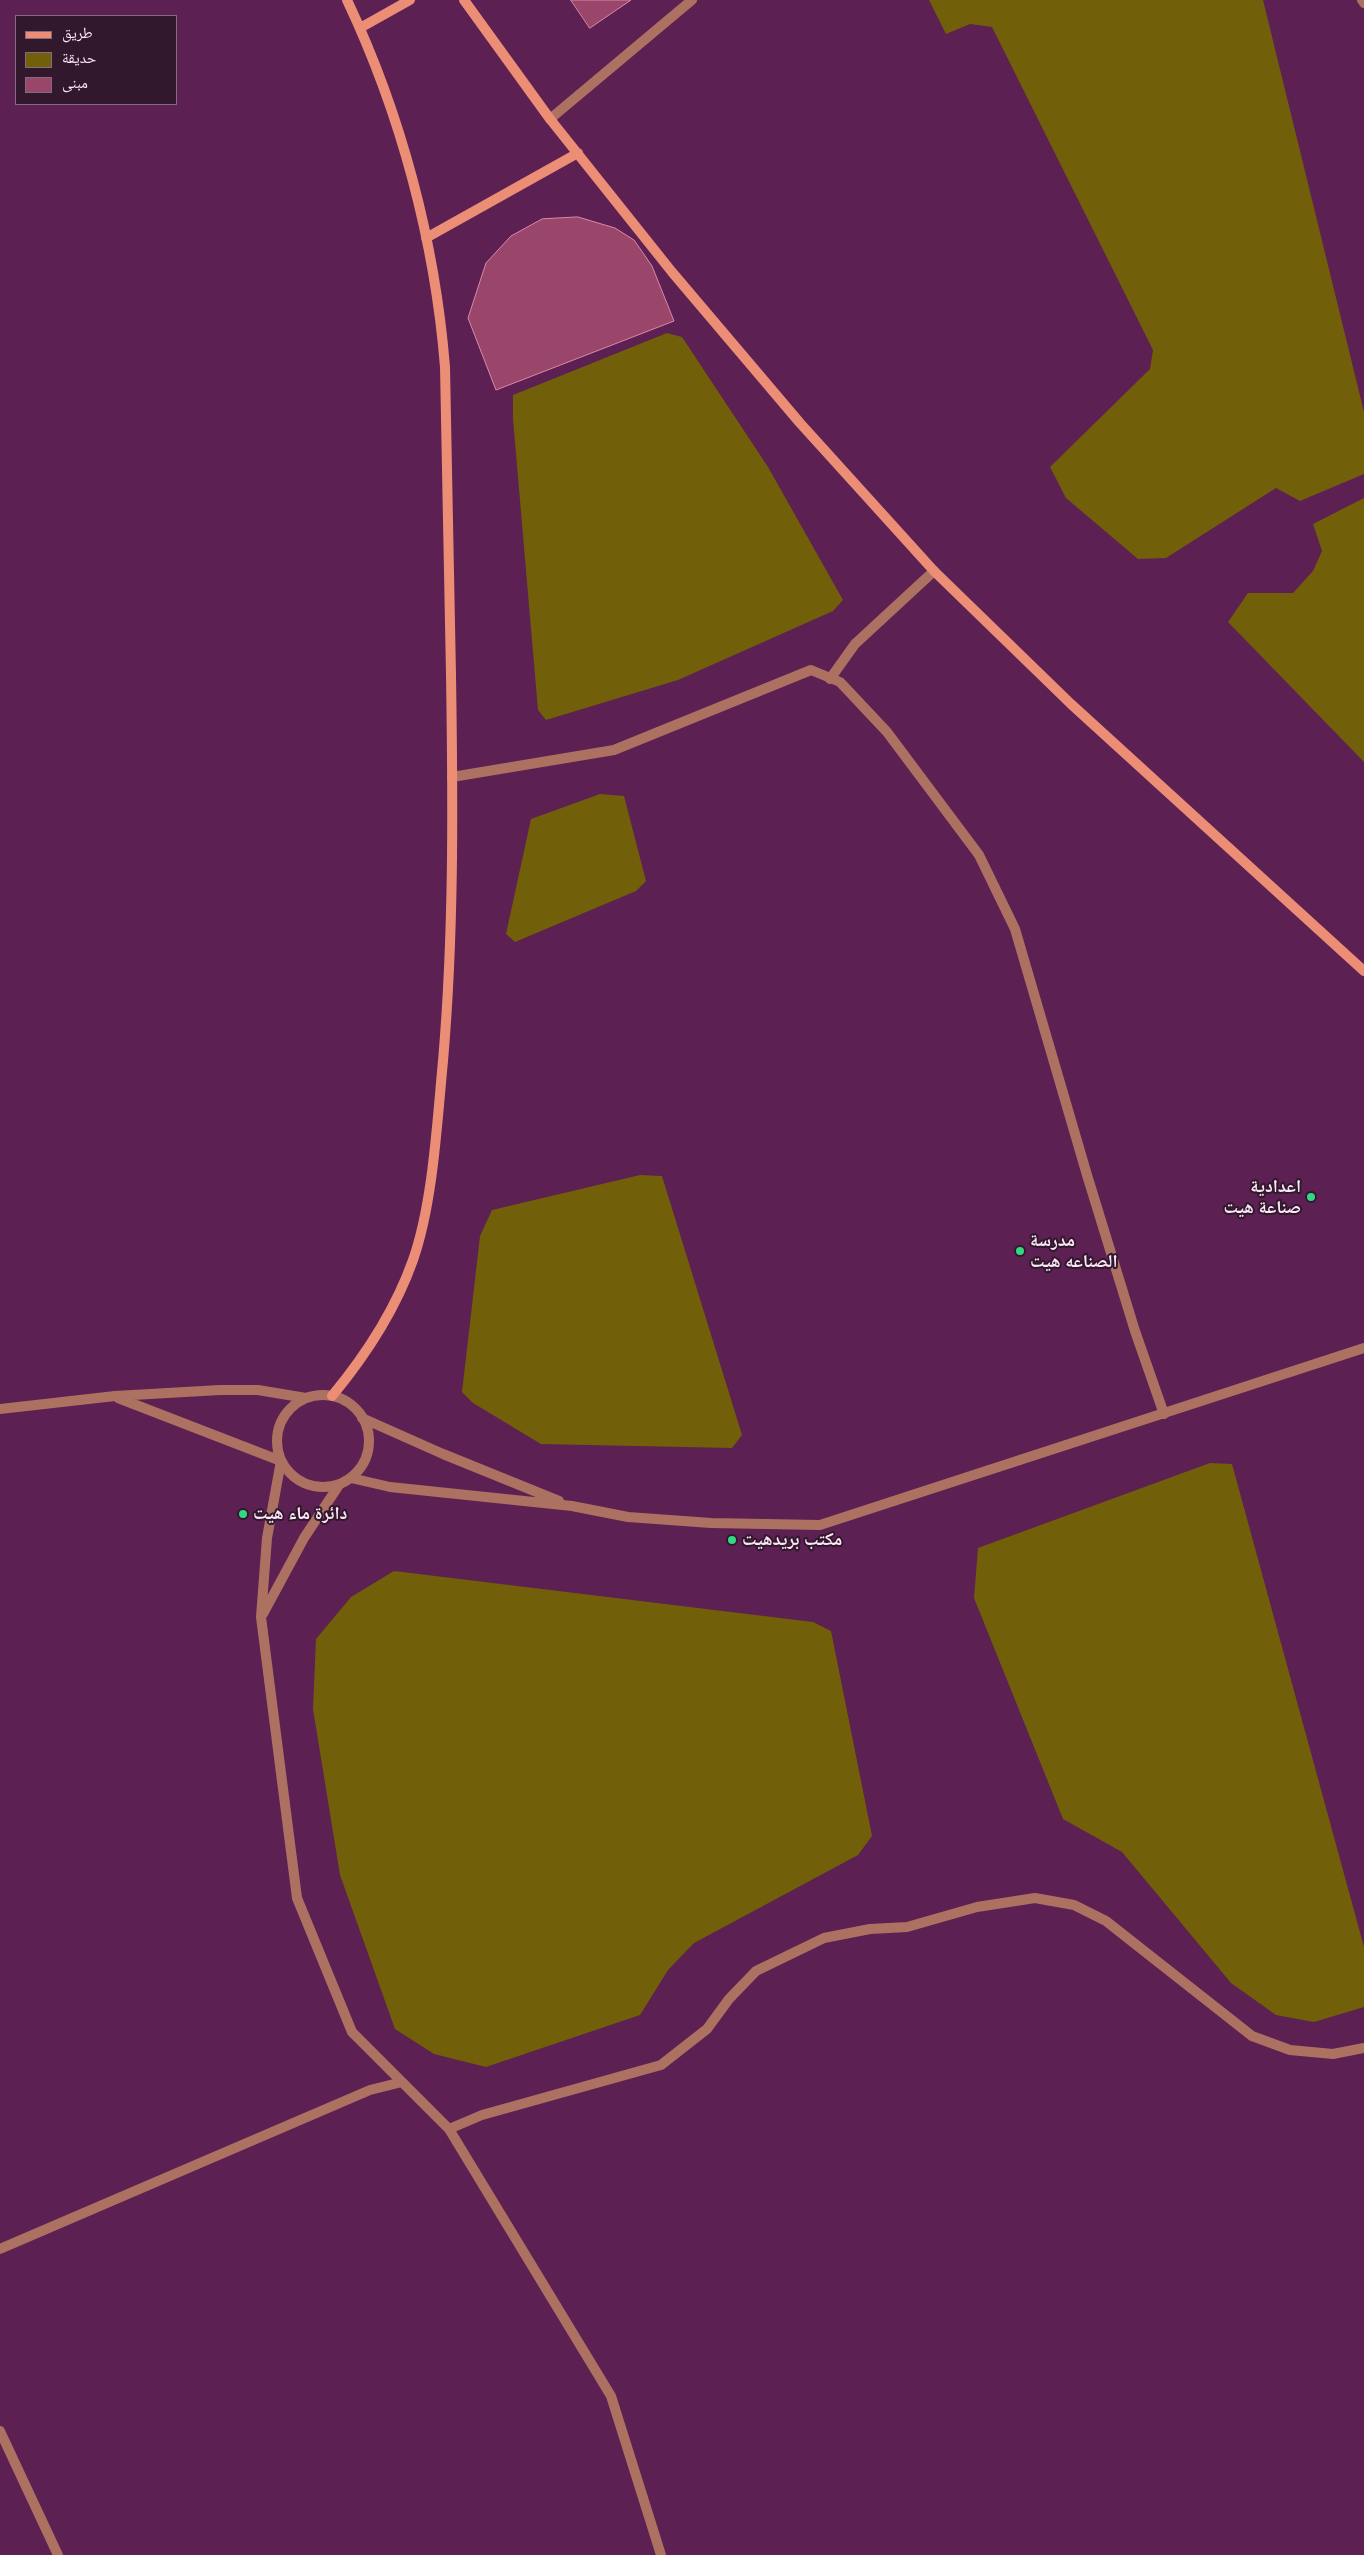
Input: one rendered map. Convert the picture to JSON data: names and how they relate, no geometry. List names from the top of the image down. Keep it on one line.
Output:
{"places":["اعدادية صناعة هيت","مدرسة الصناعه هيت","دائرة ماء هيت","مكتب بريدهيت"],"legend":["طريق","حديقة","مبنى"]}
